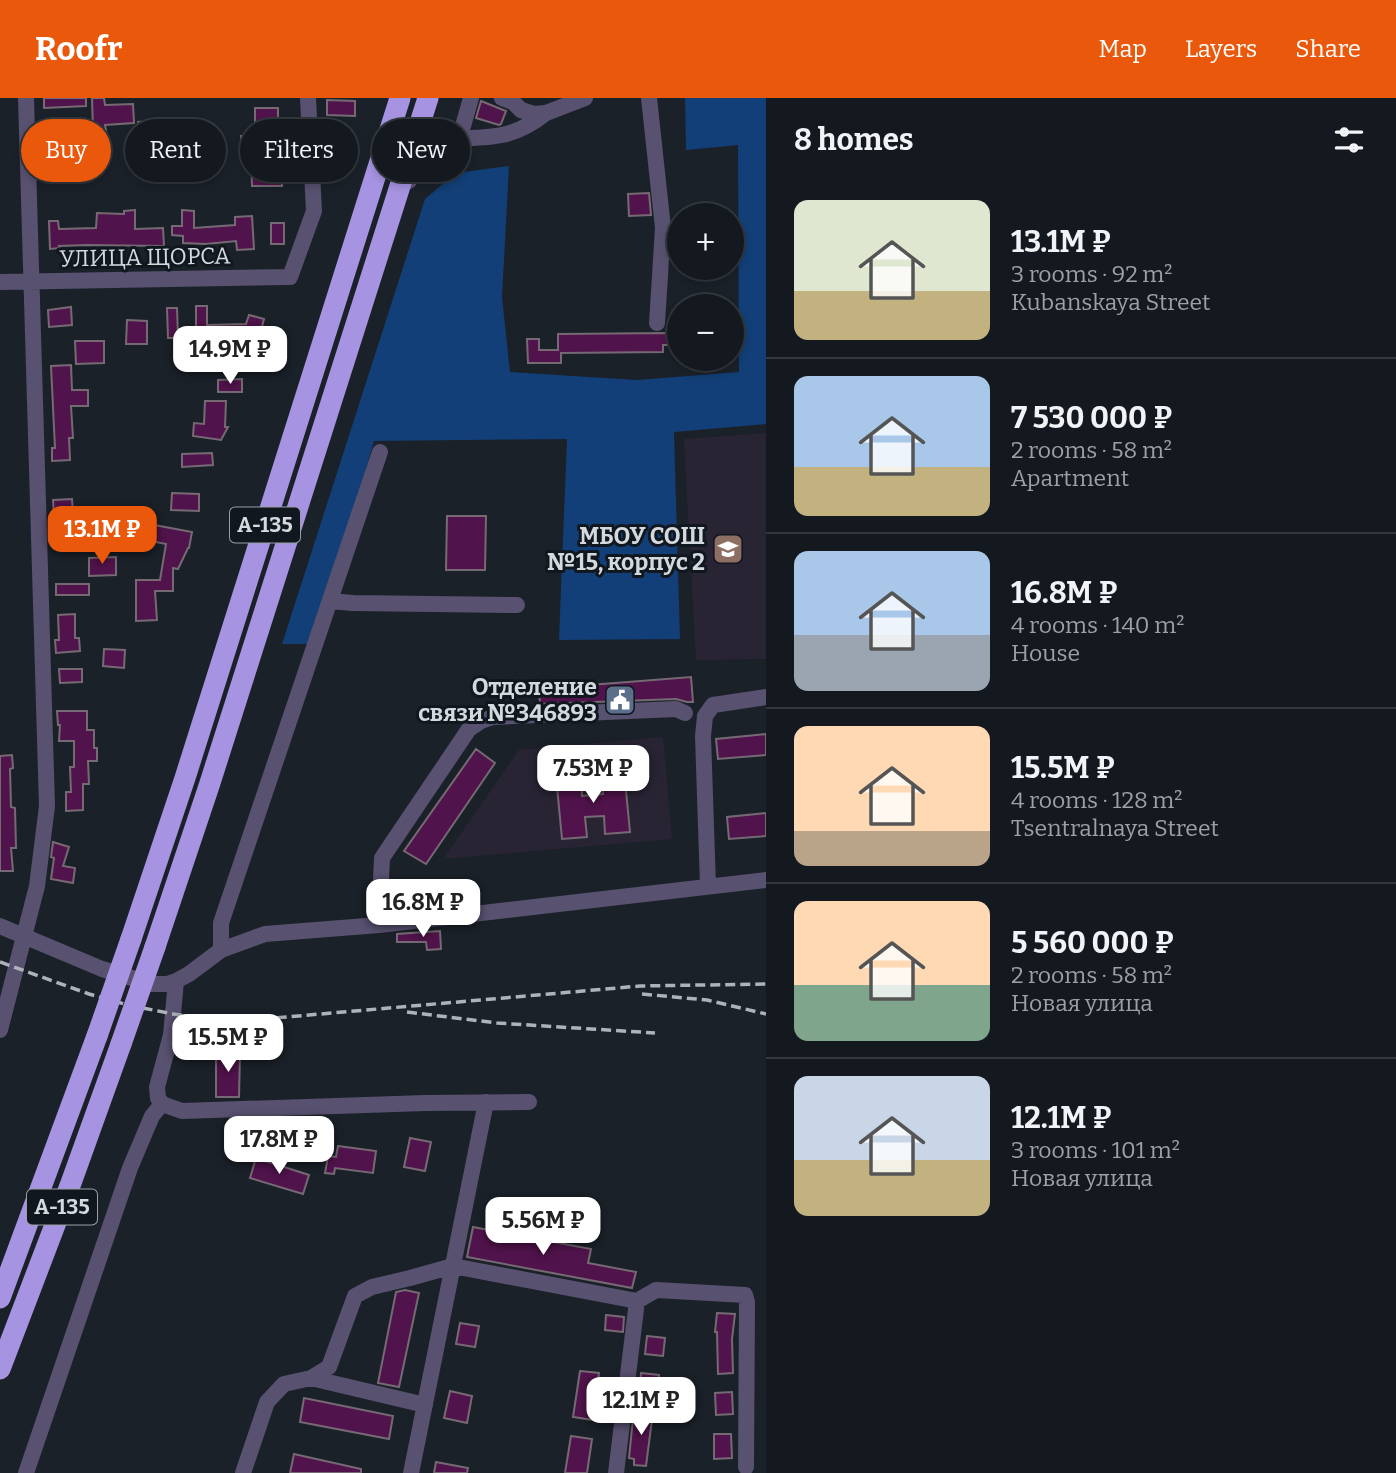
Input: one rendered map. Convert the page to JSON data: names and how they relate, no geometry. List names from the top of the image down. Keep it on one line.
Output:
{"streets":{"highway":["А-135"],"street":["УЛИЦА ЩОРСА"]},"places":{"school or university":["МБОУ СОШ №15, корпус 2"],"public building":["Отделение связи №346893"]},"page":{"header":"Roofr","nav":["Map","Layers","Share"],"heading":"8 homes","chip":["Buy","Rent","Filters","New"],"list":[{"name":"13.1M ₽","note":"3 rooms · 92 m² · Kubanskaya Street"},{"name":"7 530 000 ₽","note":"2 rooms · 58 m² · Apartment"},{"name":"16.8M ₽","note":"4 rooms · 140 m² · House"},{"name":"15.5M ₽","note":"4 rooms · 128 m² · Tsentralnaya Street"},{"name":"5 560 000 ₽","note":"2 rooms · 58 m² · Новая улица"},{"name":"12.1M ₽","note":"3 rooms · 101 m² · Новая улица"}],"map_buttons":["+","−"],"price":["14.9M ₽","13.1M ₽","7.53M ₽","16.8M ₽","15.5M ₽","17.8M ₽","5.56M ₽","12.1M ₽"]}}
